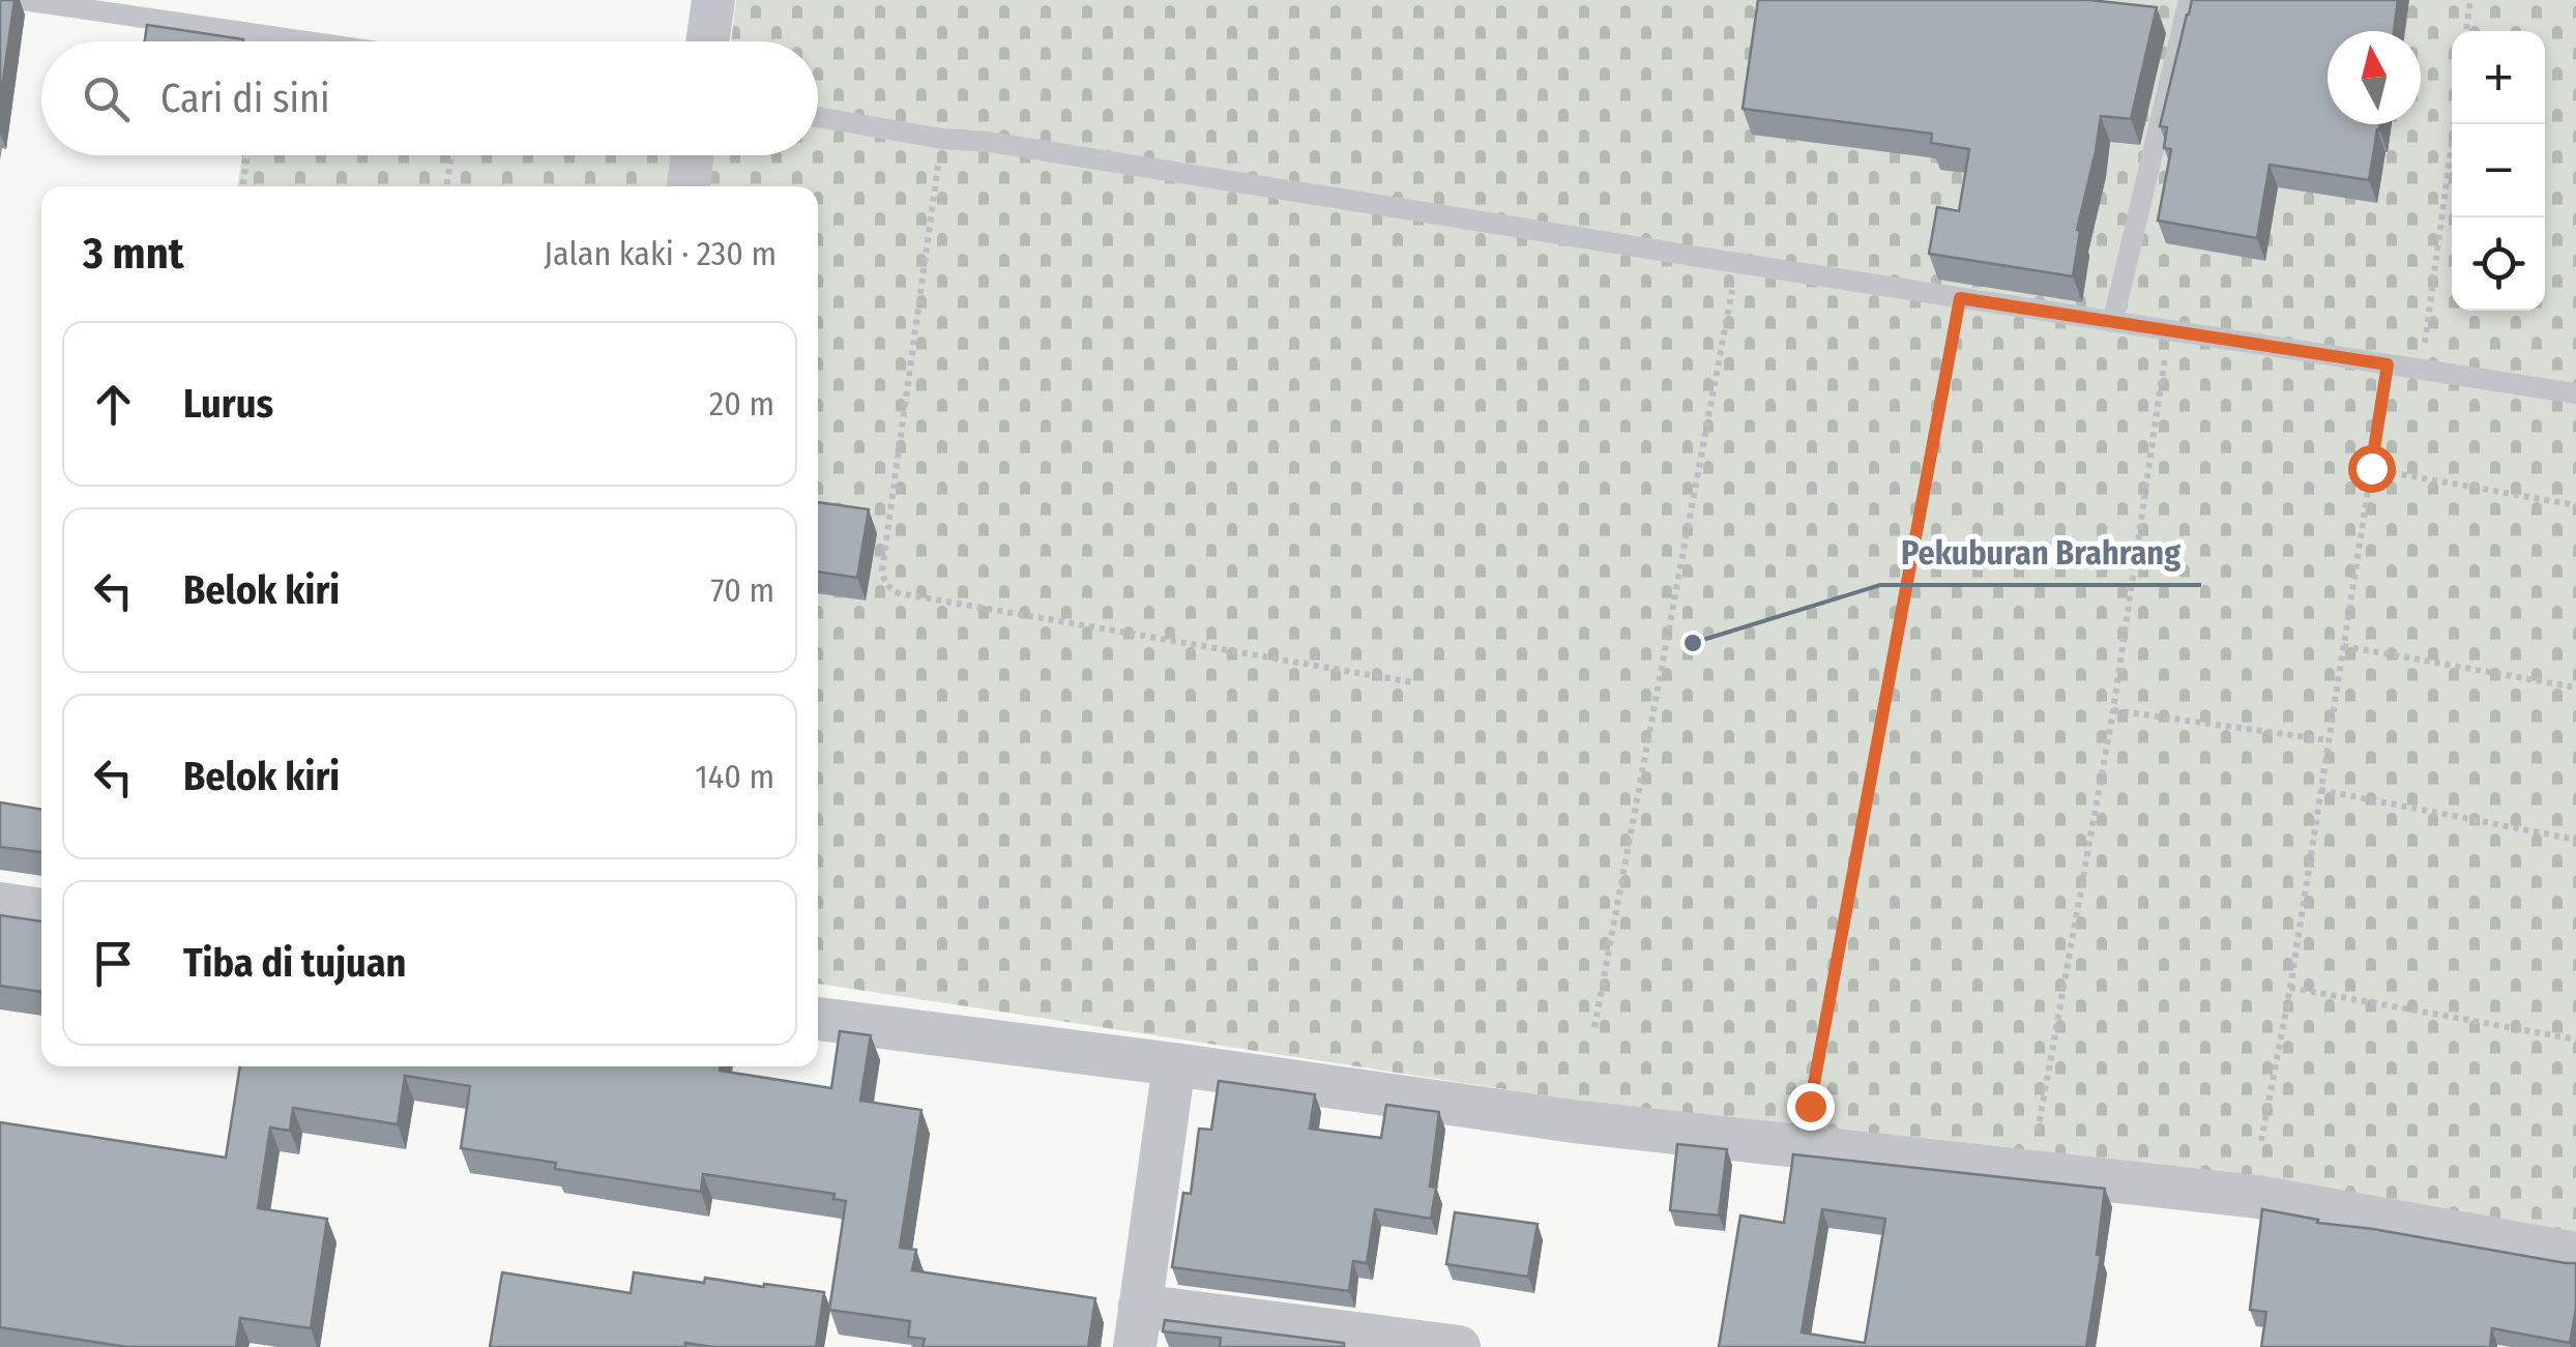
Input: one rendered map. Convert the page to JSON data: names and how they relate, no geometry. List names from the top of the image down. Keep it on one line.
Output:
{"places":["Pekuburan Brahrang"],"north":"top","page":{"map_buttons":["+","−"],"search":"Cari di sini","heading":["3 mnt","Jalan kaki · 230 m"],"list":[["Lurus","20 m"],["Belok kiri","70 m"],["Belok kiri","140 m"],"Tiba di tujuan"]}}
